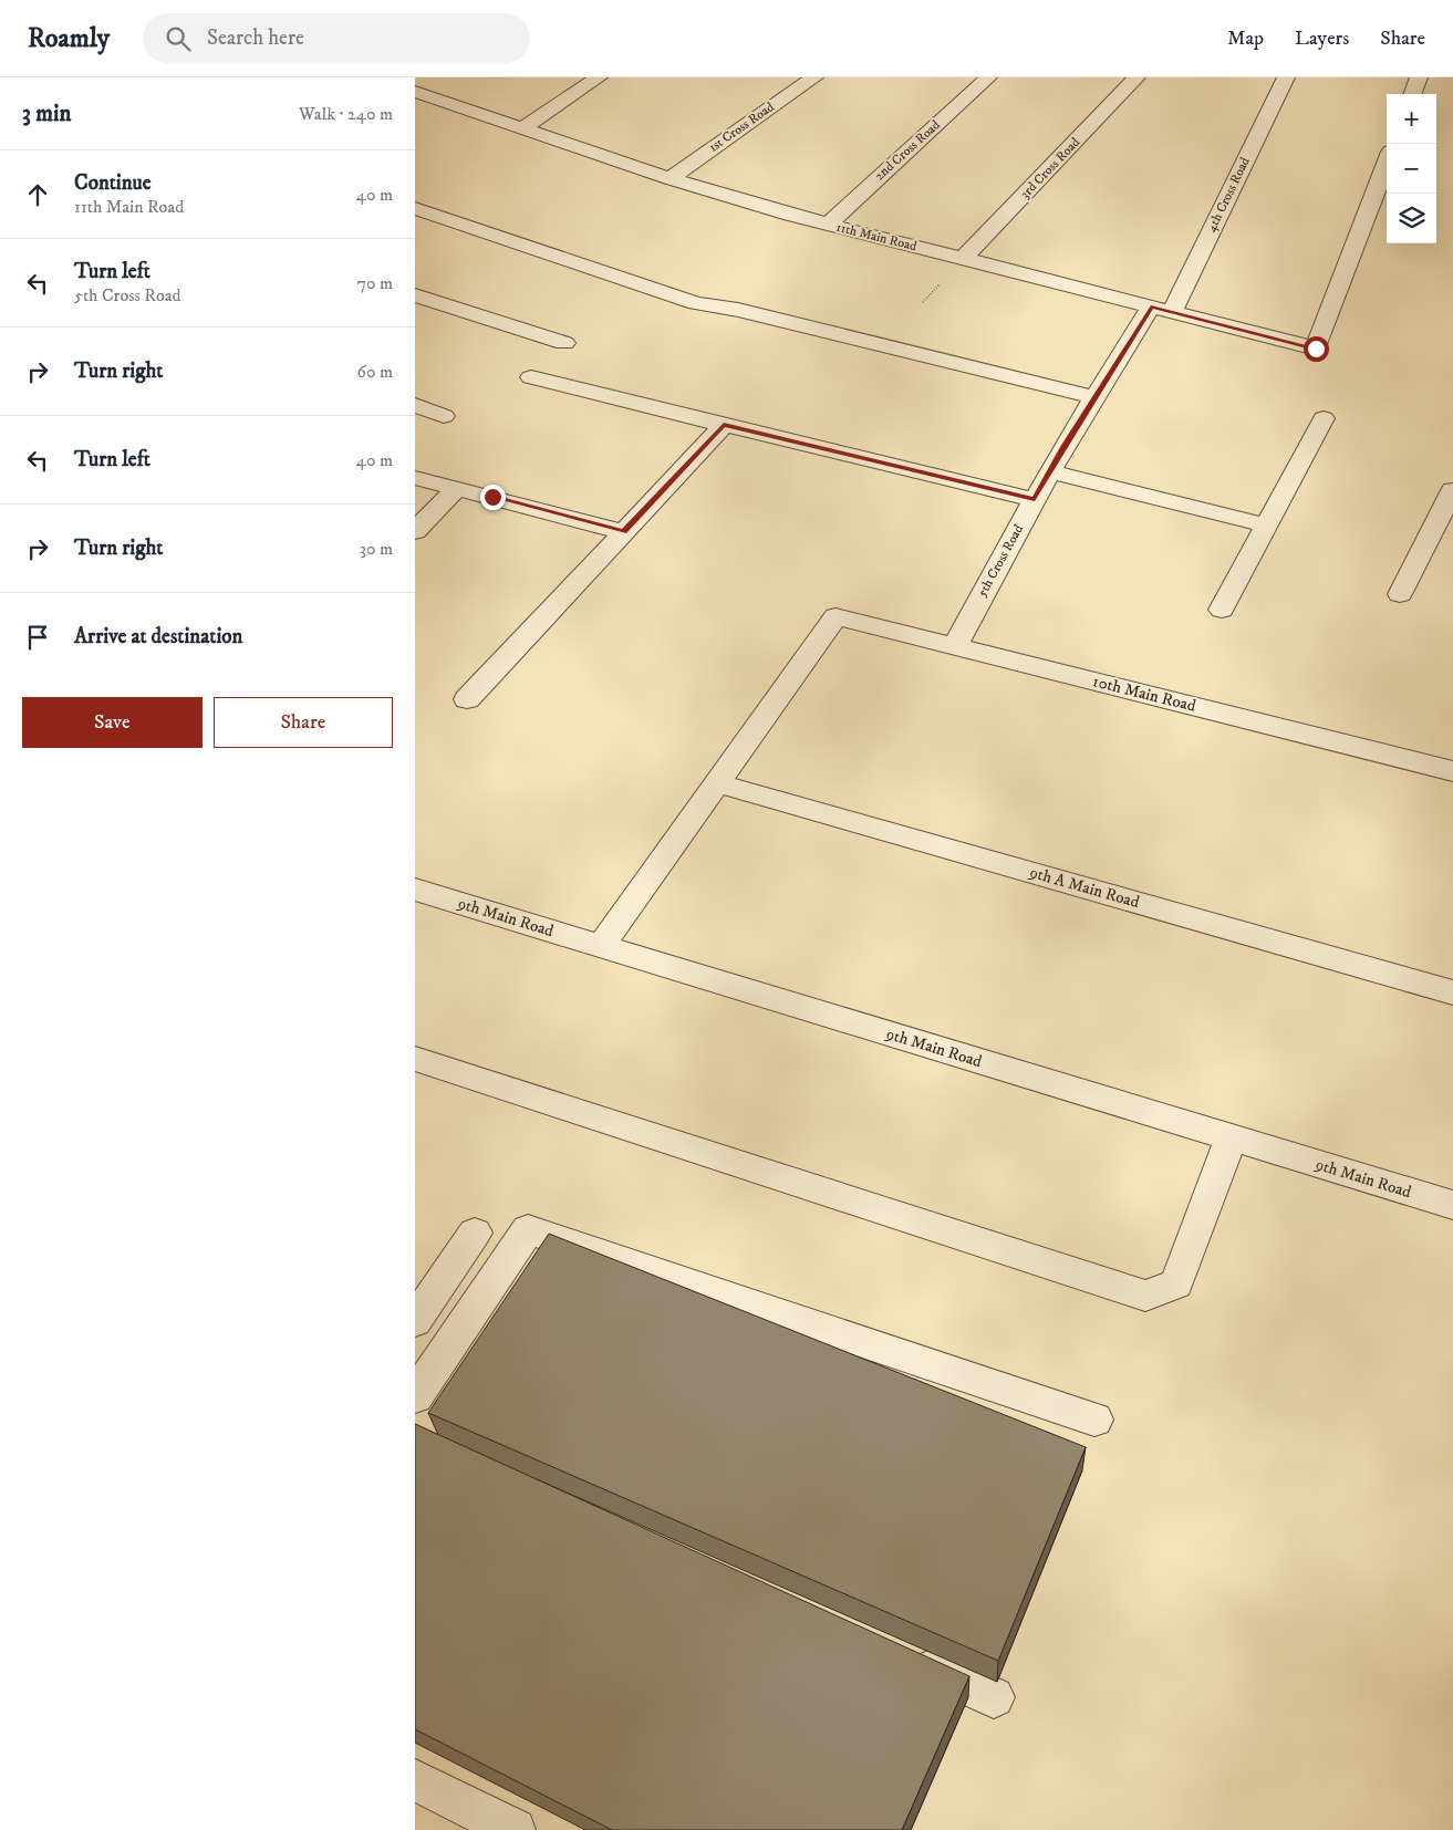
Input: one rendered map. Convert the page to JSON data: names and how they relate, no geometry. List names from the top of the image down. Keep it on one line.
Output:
{"streets":{"street":["1st Cross Road","2nd Cross Road","3rd Cross Road","4th Cross Road","11th Main Road","5th Cross Road","10th Main Road","9th A Main Road","9th Main Road"]},"crossings":[["1st Cross Road","11th Main Road"],["2nd Cross Road","11th Main Road"],["3rd Cross Road","11th Main Road"],["4th Cross Road","11th Main Road"],["4th Cross Road","5th Cross Road"],["11th Main Road","5th Cross Road"],["5th Cross Road","10th Main Road"],["10th Main Road","9th A Main Road"]],"page":{"header":"Roamly","search":"Search here","nav":["Map","Layers","Share"],"heading":["3 min","Walk · 240 m"],"map_buttons":["+","−"],"list":[["Continue","11th Main Road","40 m"],["Turn left","5th Cross Road","70 m"],["Turn right","60 m"],["Turn left","40 m"],["Turn right","30 m"],"Arrive at destination"],"buttons":["Save","Share"]}}
